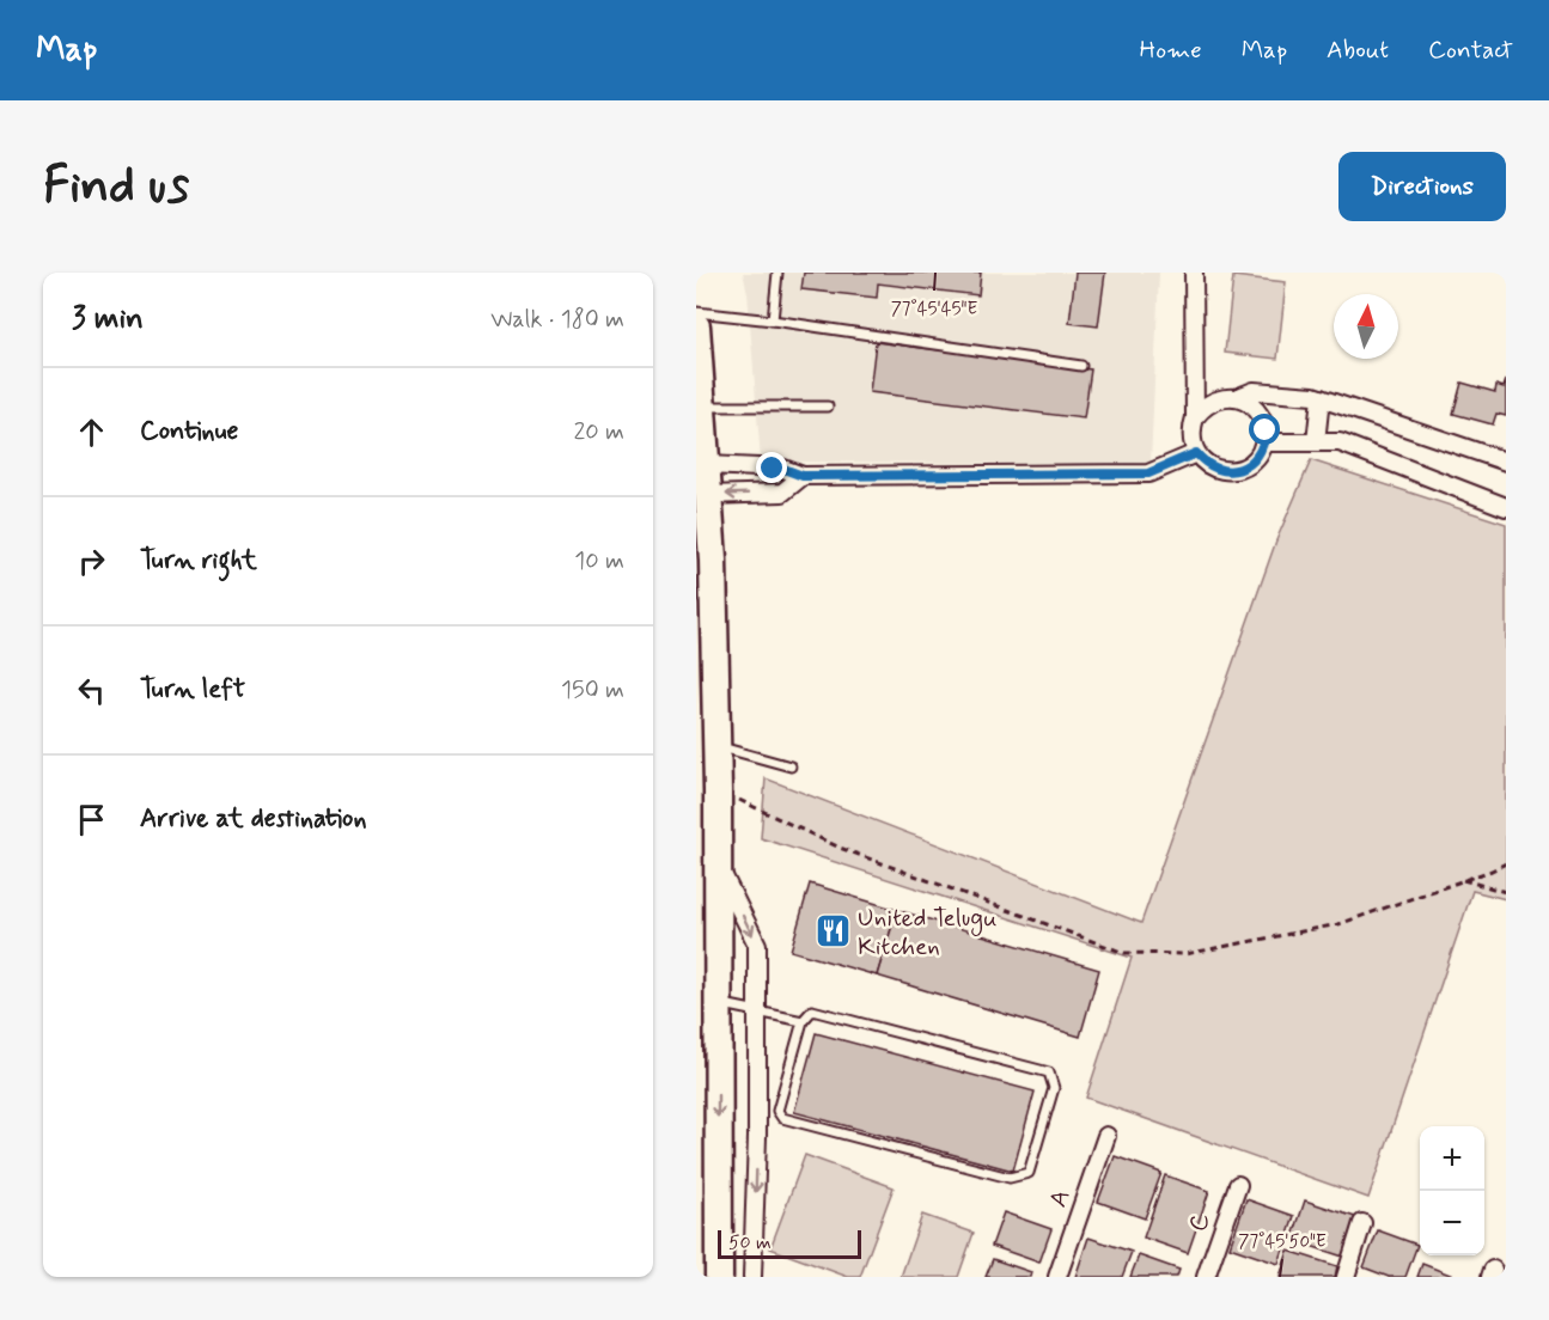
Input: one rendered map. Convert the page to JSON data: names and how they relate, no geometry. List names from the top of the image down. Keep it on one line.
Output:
{"streets":{"street":["A","C"]},"places":{"restaurant":["United Telugu Kitchen"]},"scale_bar":"50 m","north":"top","page":{"header":"Map","nav":["Home","Map","About","Contact"],"buttons":"Directions","title":"Find us","heading":["3 min","Walk · 180 m"],"list":[["Continue","20 m"],["Turn right","10 m"],["Turn left","150 m"],"Arrive at destination"],"map_buttons":["+","−"],"scale":"50 m"},"coordinates":["77°45'45\"E","77°45'50\"E"]}
